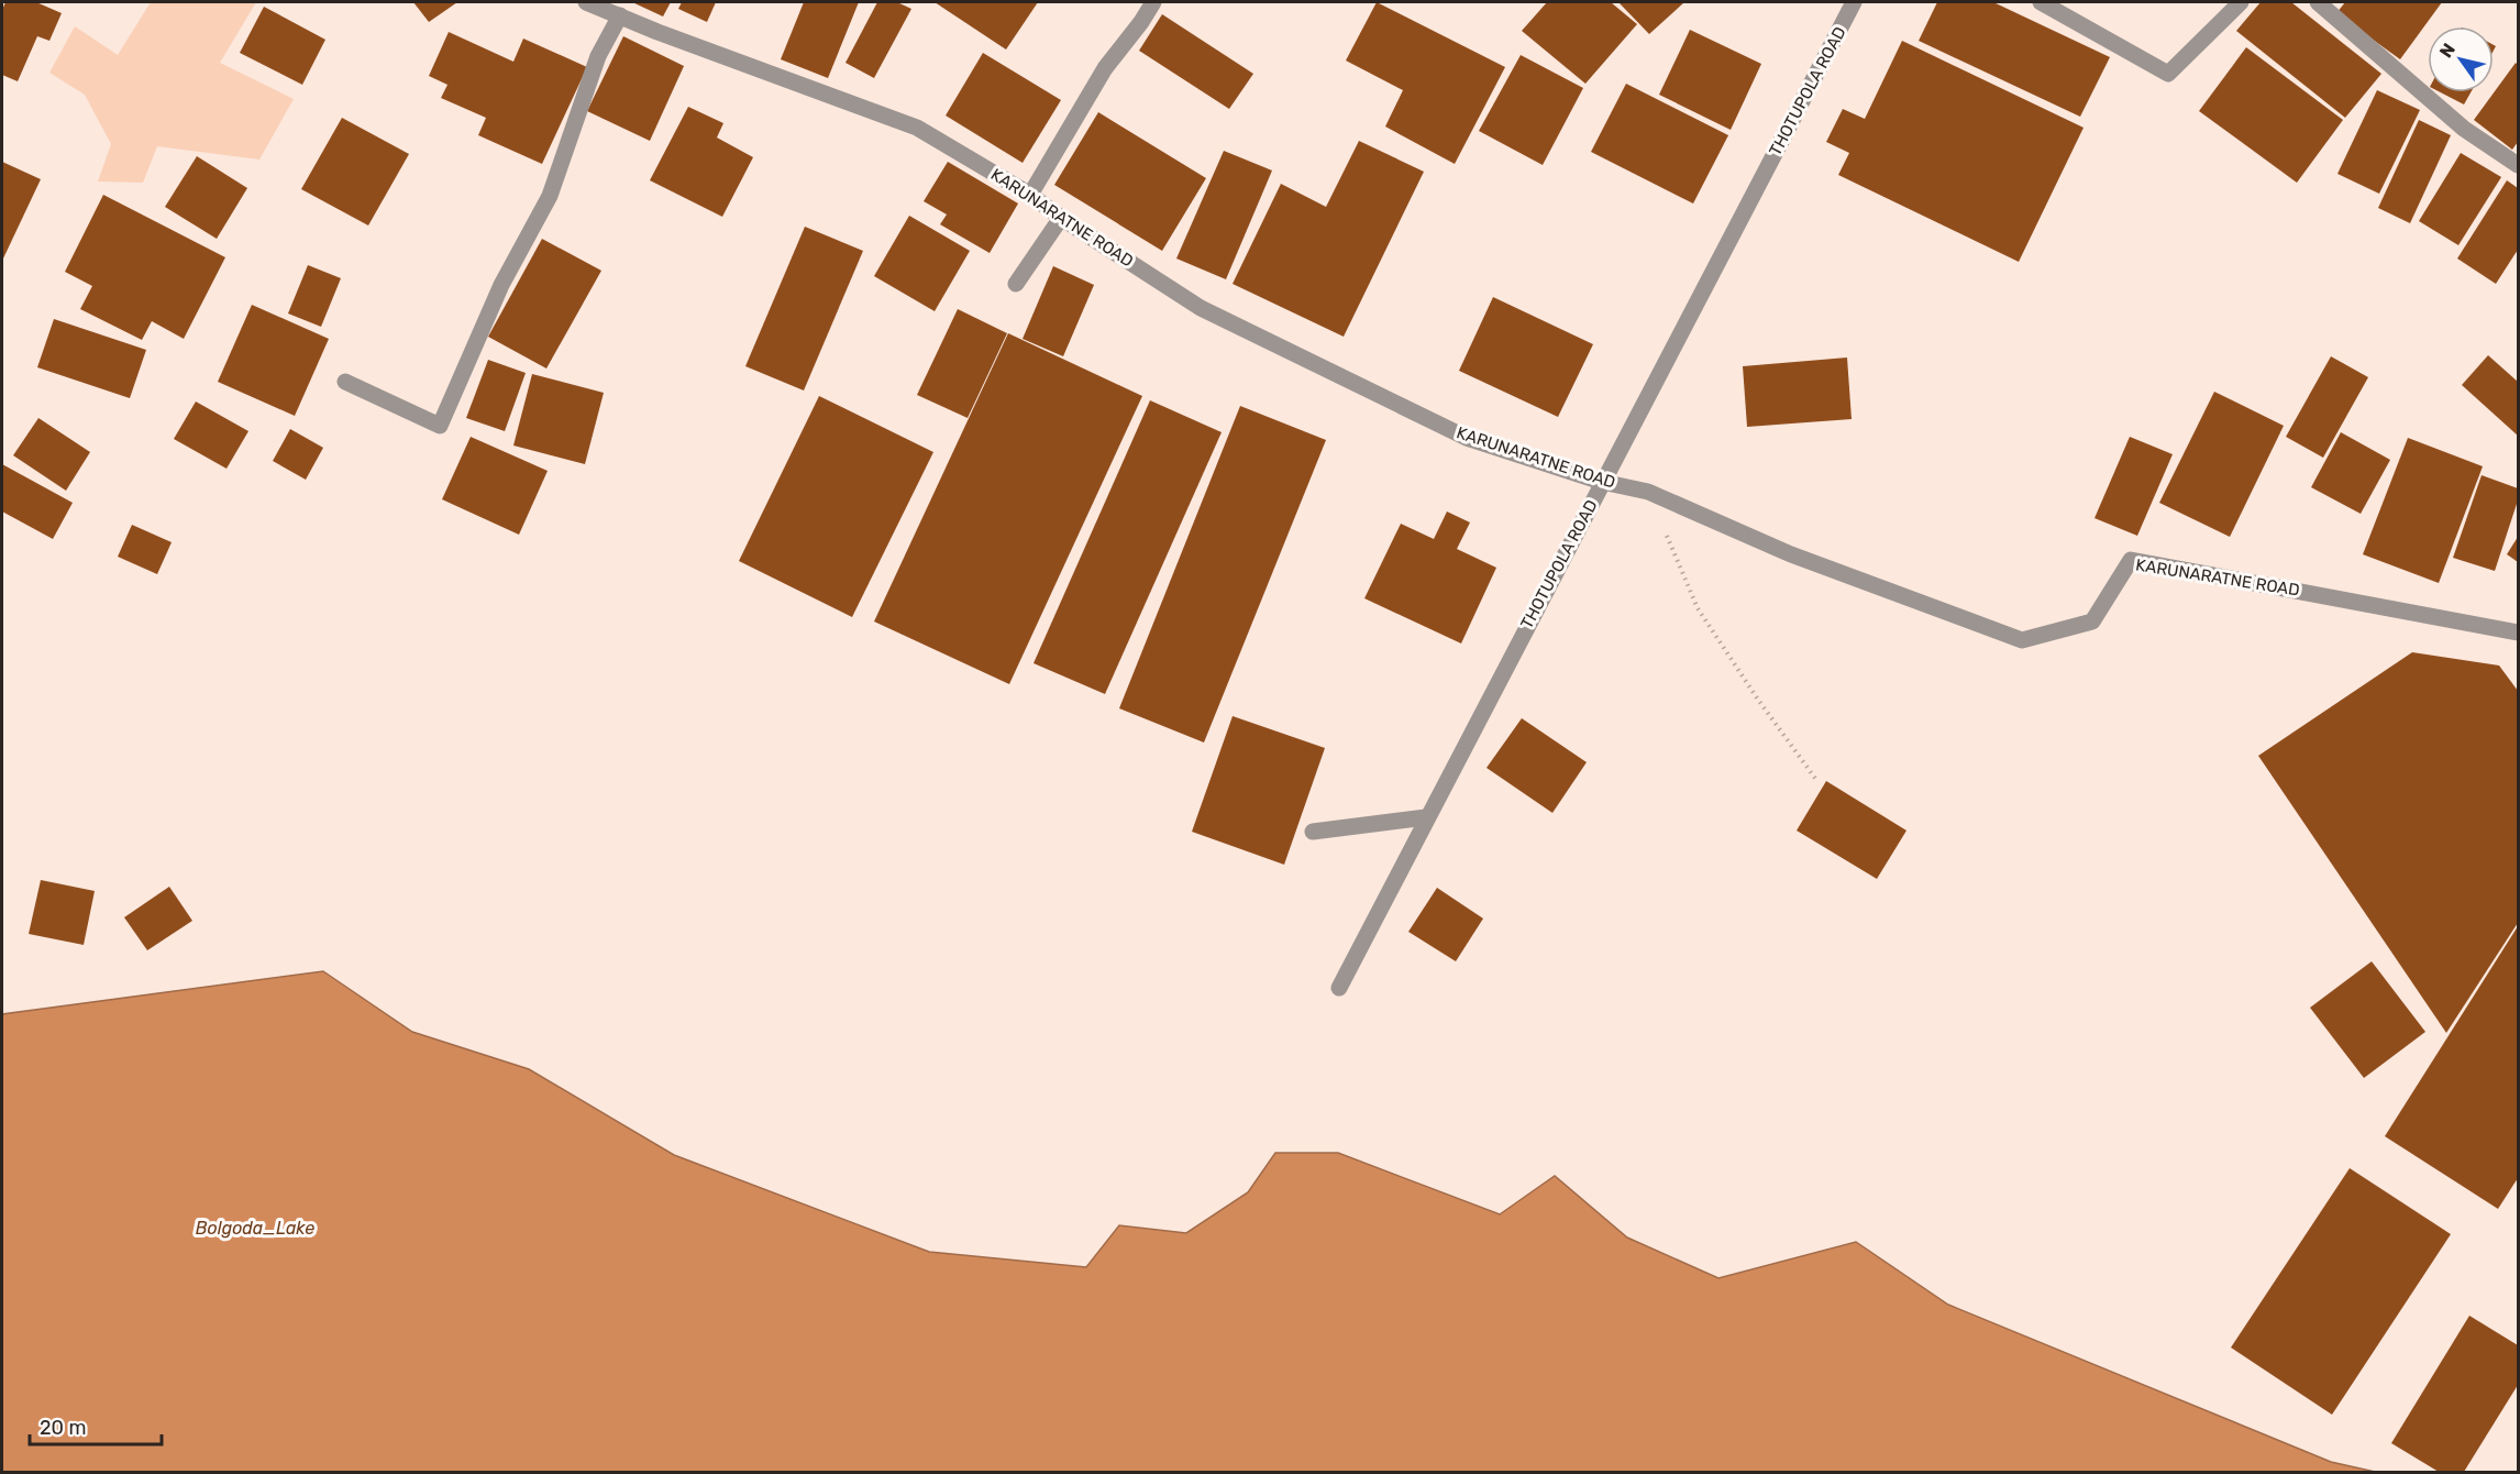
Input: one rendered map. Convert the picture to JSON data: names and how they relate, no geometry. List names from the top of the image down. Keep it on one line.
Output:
{"streets":{"street":["THOTUPOLA ROAD","KARUNARATNE ROAD"]},"crossings":[["THOTUPOLA ROAD","KARUNARATNE ROAD"]],"water":["Bolgoda_Lake"],"scale_bar":"20 m","north":"top left"}
